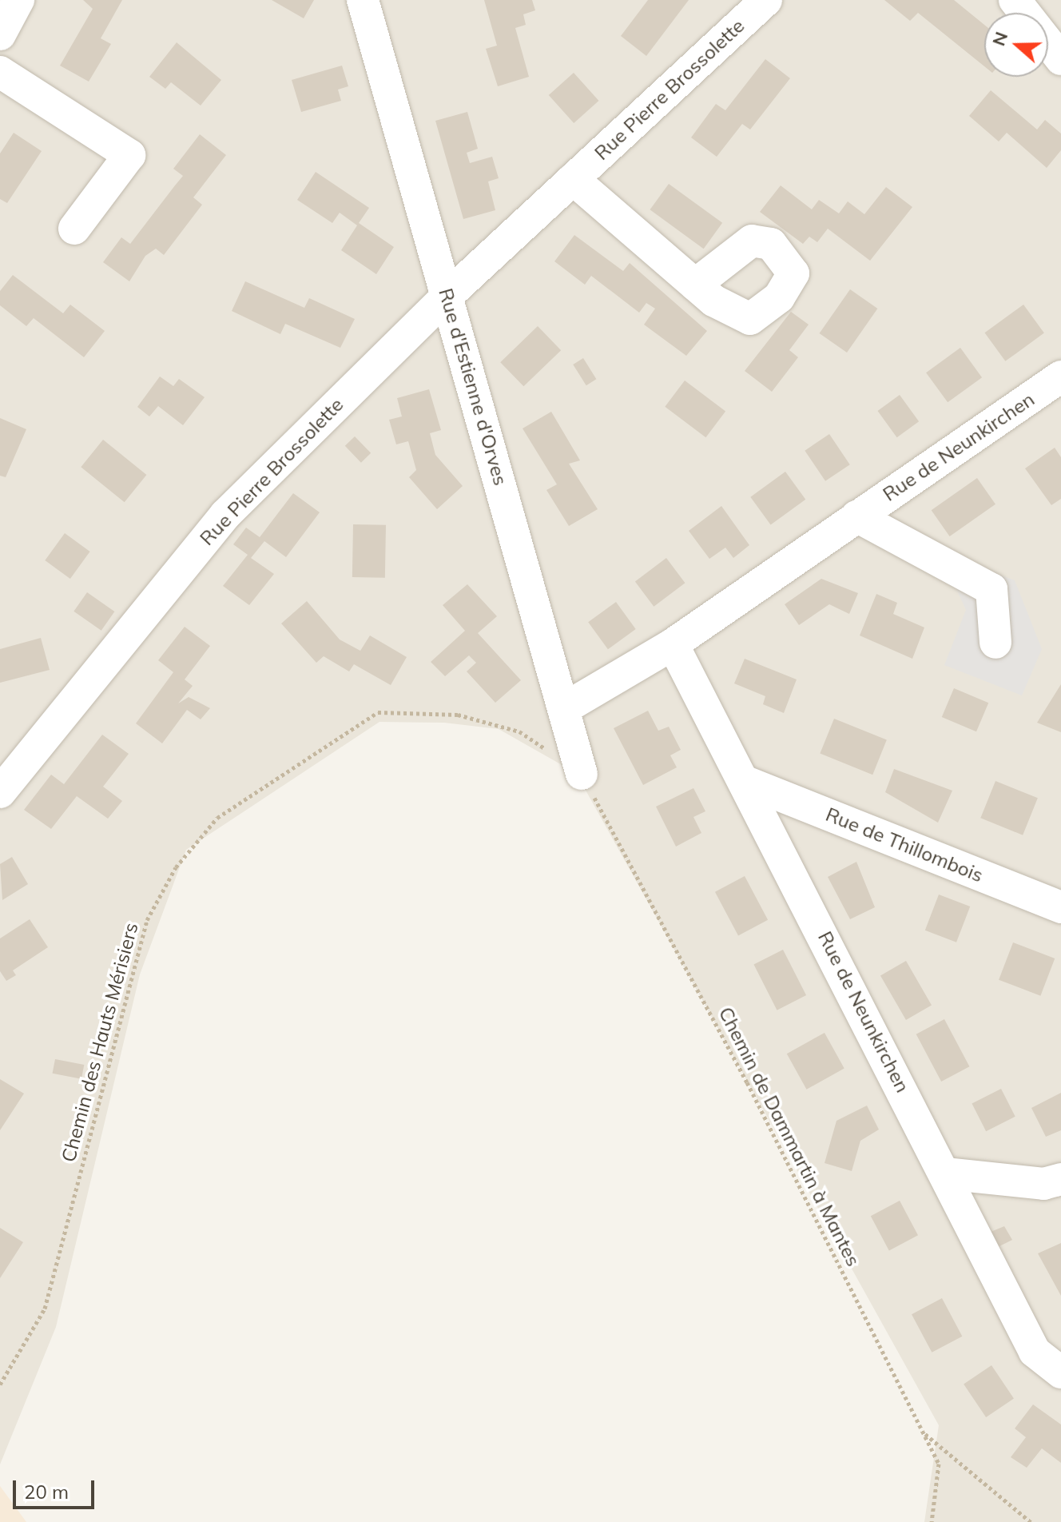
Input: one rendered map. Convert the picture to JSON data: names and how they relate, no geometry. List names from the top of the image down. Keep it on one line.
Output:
{"streets":{"street":["Rue Pierre Brossolette","Rue d'Estienne d'Orves","Rue de Neunkirchen","Rue de Thillombois"],"path":["Chemin des Hauts Mérisiers","Chemin de Dammartin à Mantes"]},"crossings":[["Rue Pierre Brossolette","Rue d'Estienne d'Orves"],["Rue d'Estienne d'Orves","Rue de Neunkirchen"],["Rue d'Estienne d'Orves","Chemin des Hauts Mérisiers"],["Rue d'Estienne d'Orves","Chemin de Dammartin à Mantes"],["Rue de Neunkirchen","Rue de Thillombois"],["Chemin des Hauts Mérisiers","Chemin de Dammartin à Mantes"]],"scale_bar":"20 m","north":"left"}
